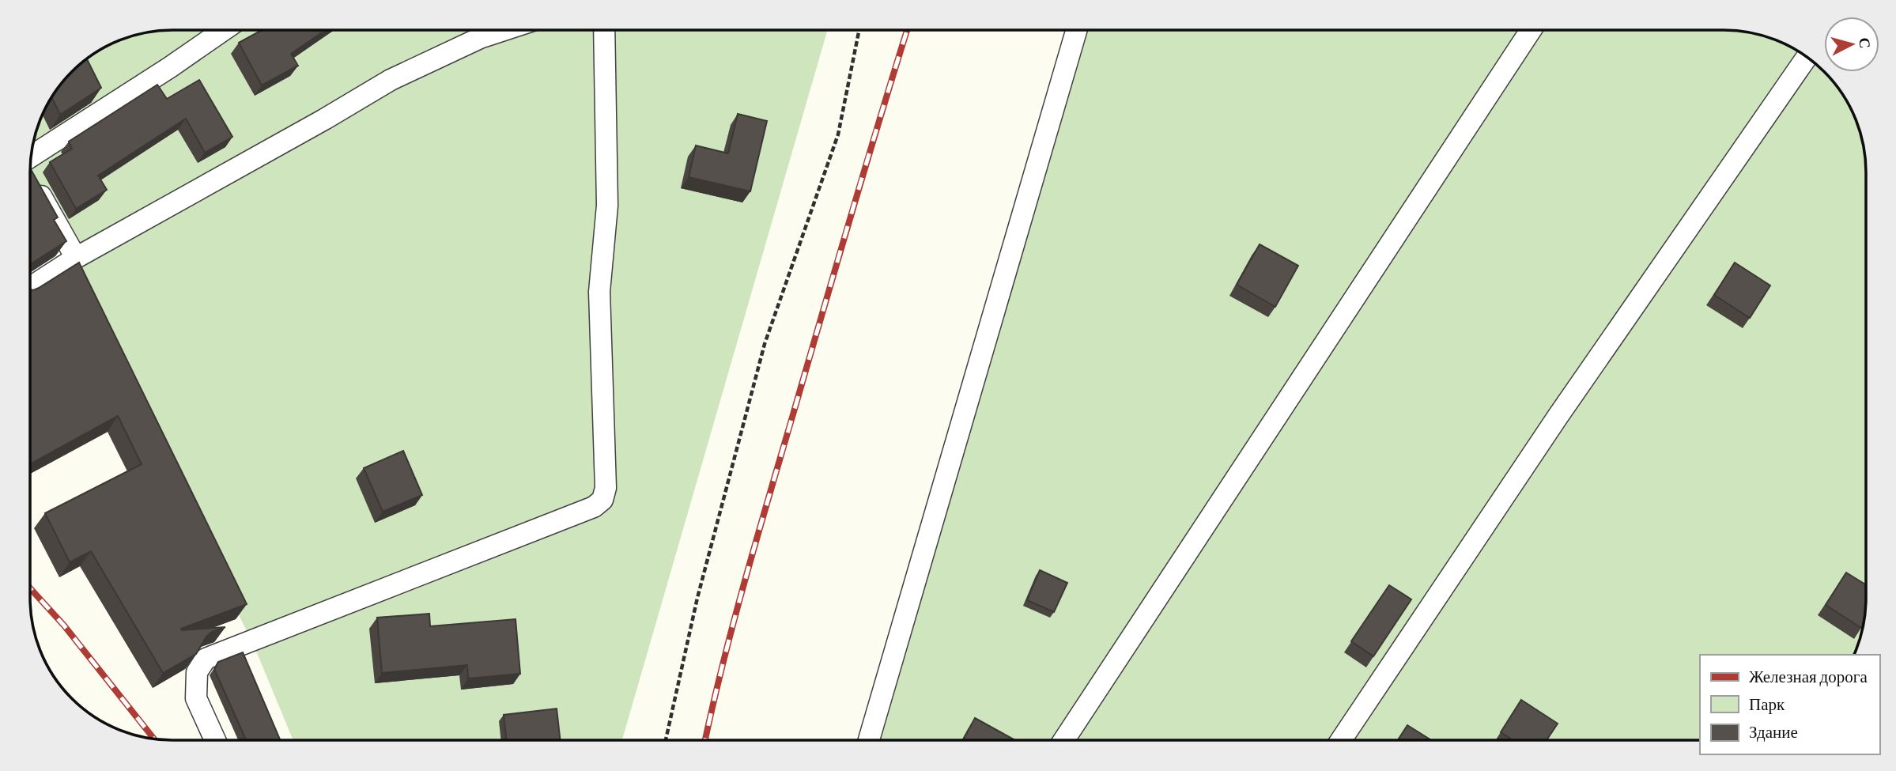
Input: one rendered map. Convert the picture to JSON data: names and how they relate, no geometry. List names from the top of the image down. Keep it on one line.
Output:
{"legend":["Железная дорога","Парк","Здание"],"north":"right"}
